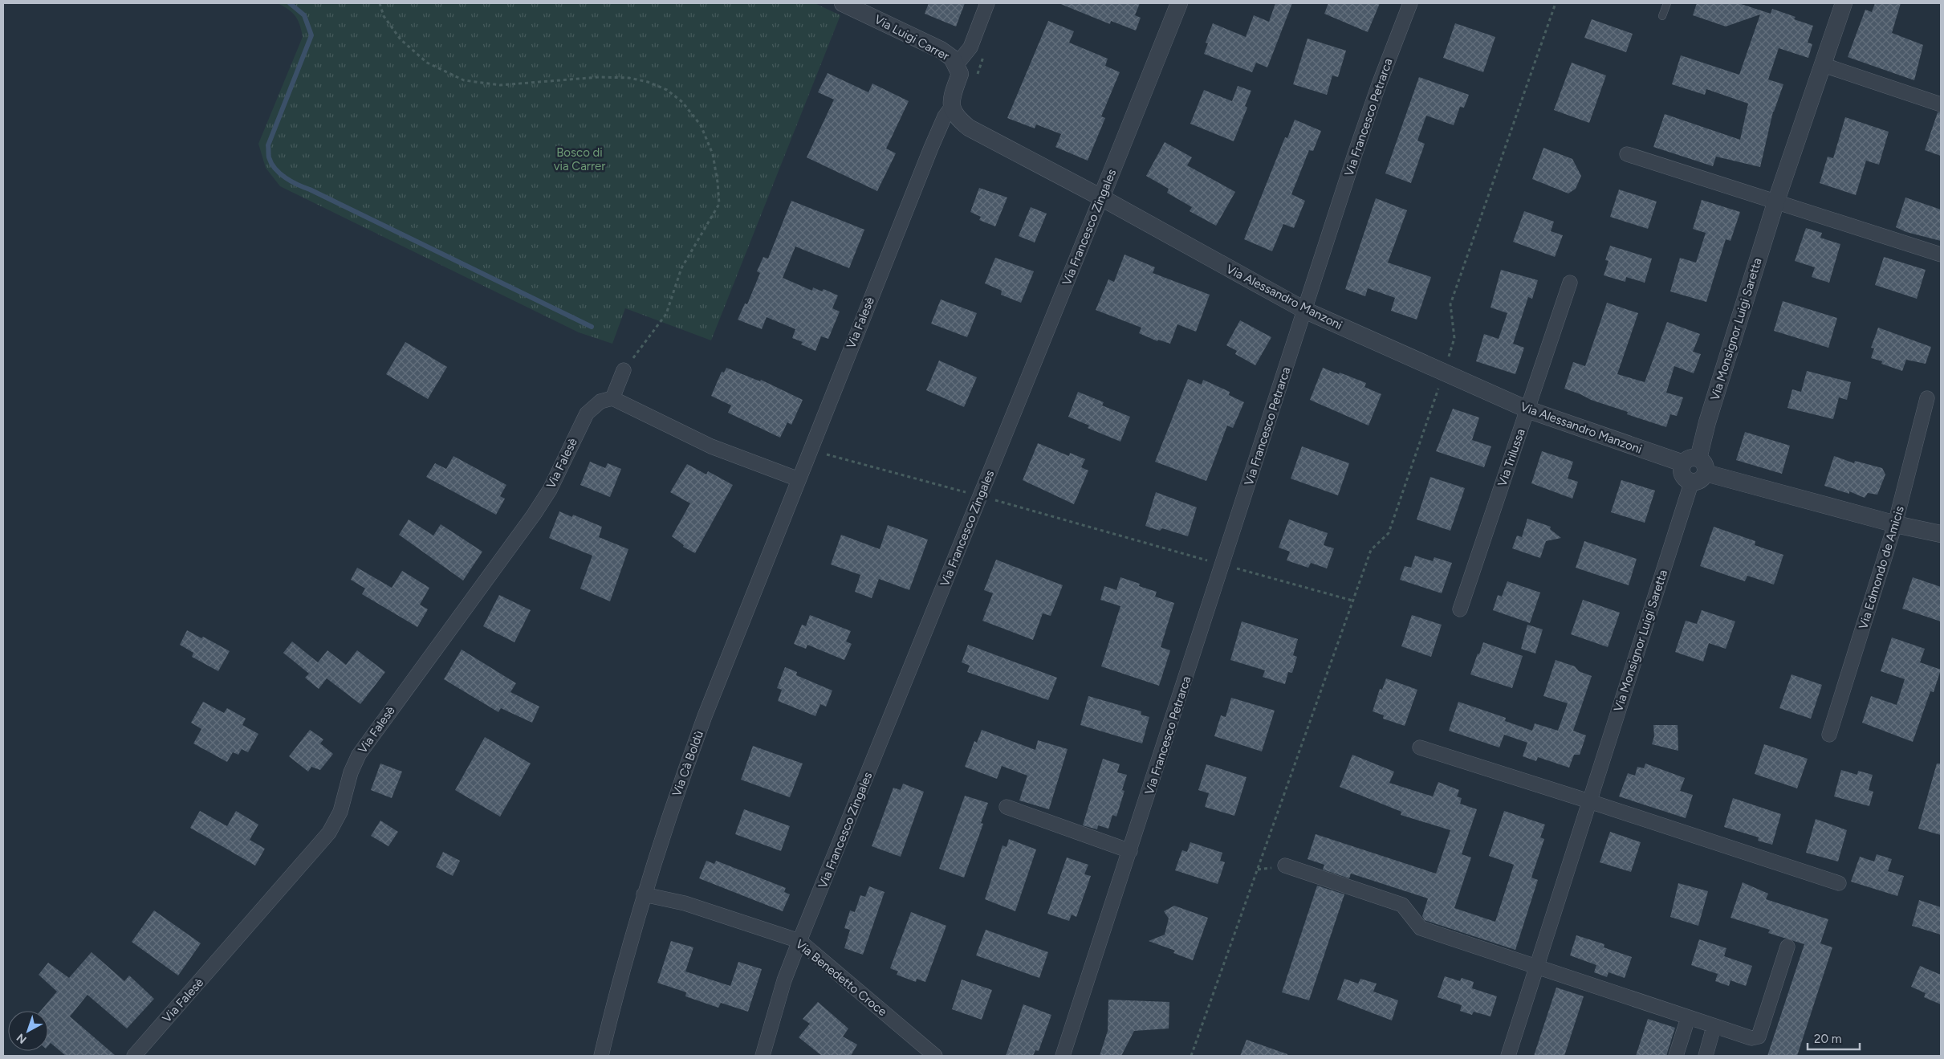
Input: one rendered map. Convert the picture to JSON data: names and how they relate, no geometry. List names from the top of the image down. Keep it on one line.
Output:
{"streets":{"street":["Via Luigi Carrer","Via Francesco Petrarca","Via Francesco Zingales","Via Alessandro Manzoni","Via Falesè","Via Monsignor Luigi Saretta","Via Trilussa","Via Edmondo de Amicis","Via Cà Boldù","Via Benedetto Croce"]},"crossings":[["Via Luigi Carrer","Via Falesè"],["Via Francesco Petrarca","Via Alessandro Manzoni"],["Via Francesco Zingales","Via Alessandro Manzoni"],["Via Francesco Zingales","Via Benedetto Croce"],["Via Alessandro Manzoni","Via Falesè"],["Via Alessandro Manzoni","Via Monsignor Luigi Saretta"],["Via Alessandro Manzoni","Via Trilussa"],["Via Alessandro Manzoni","Via Edmondo de Amicis"],["Via Falesè","Via Cà Boldù"],["Via Cà Boldù","Via Benedetto Croce"]],"parks":["Bosco di via Carrer"],"scale_bar":"20 m","north":"bottom left"}
